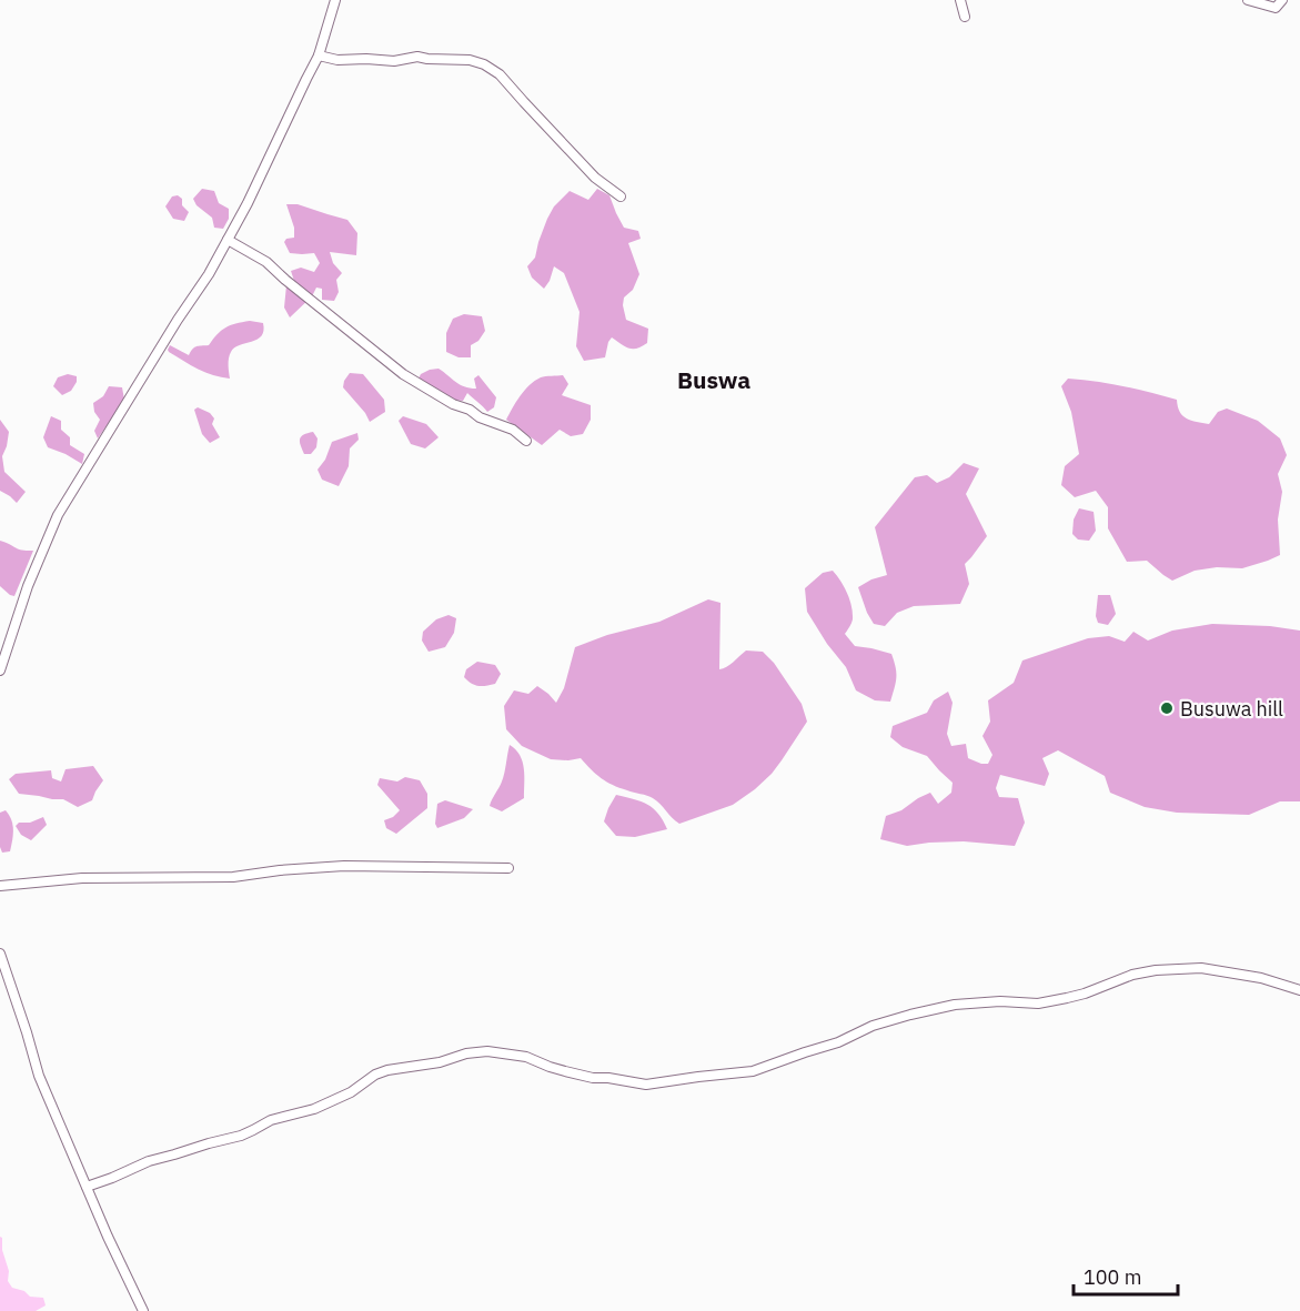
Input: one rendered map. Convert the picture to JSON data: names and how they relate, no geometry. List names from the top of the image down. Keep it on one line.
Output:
{"districts":["Buswa"],"places":["Busuwa hill"],"scale_bar":"100 m"}
